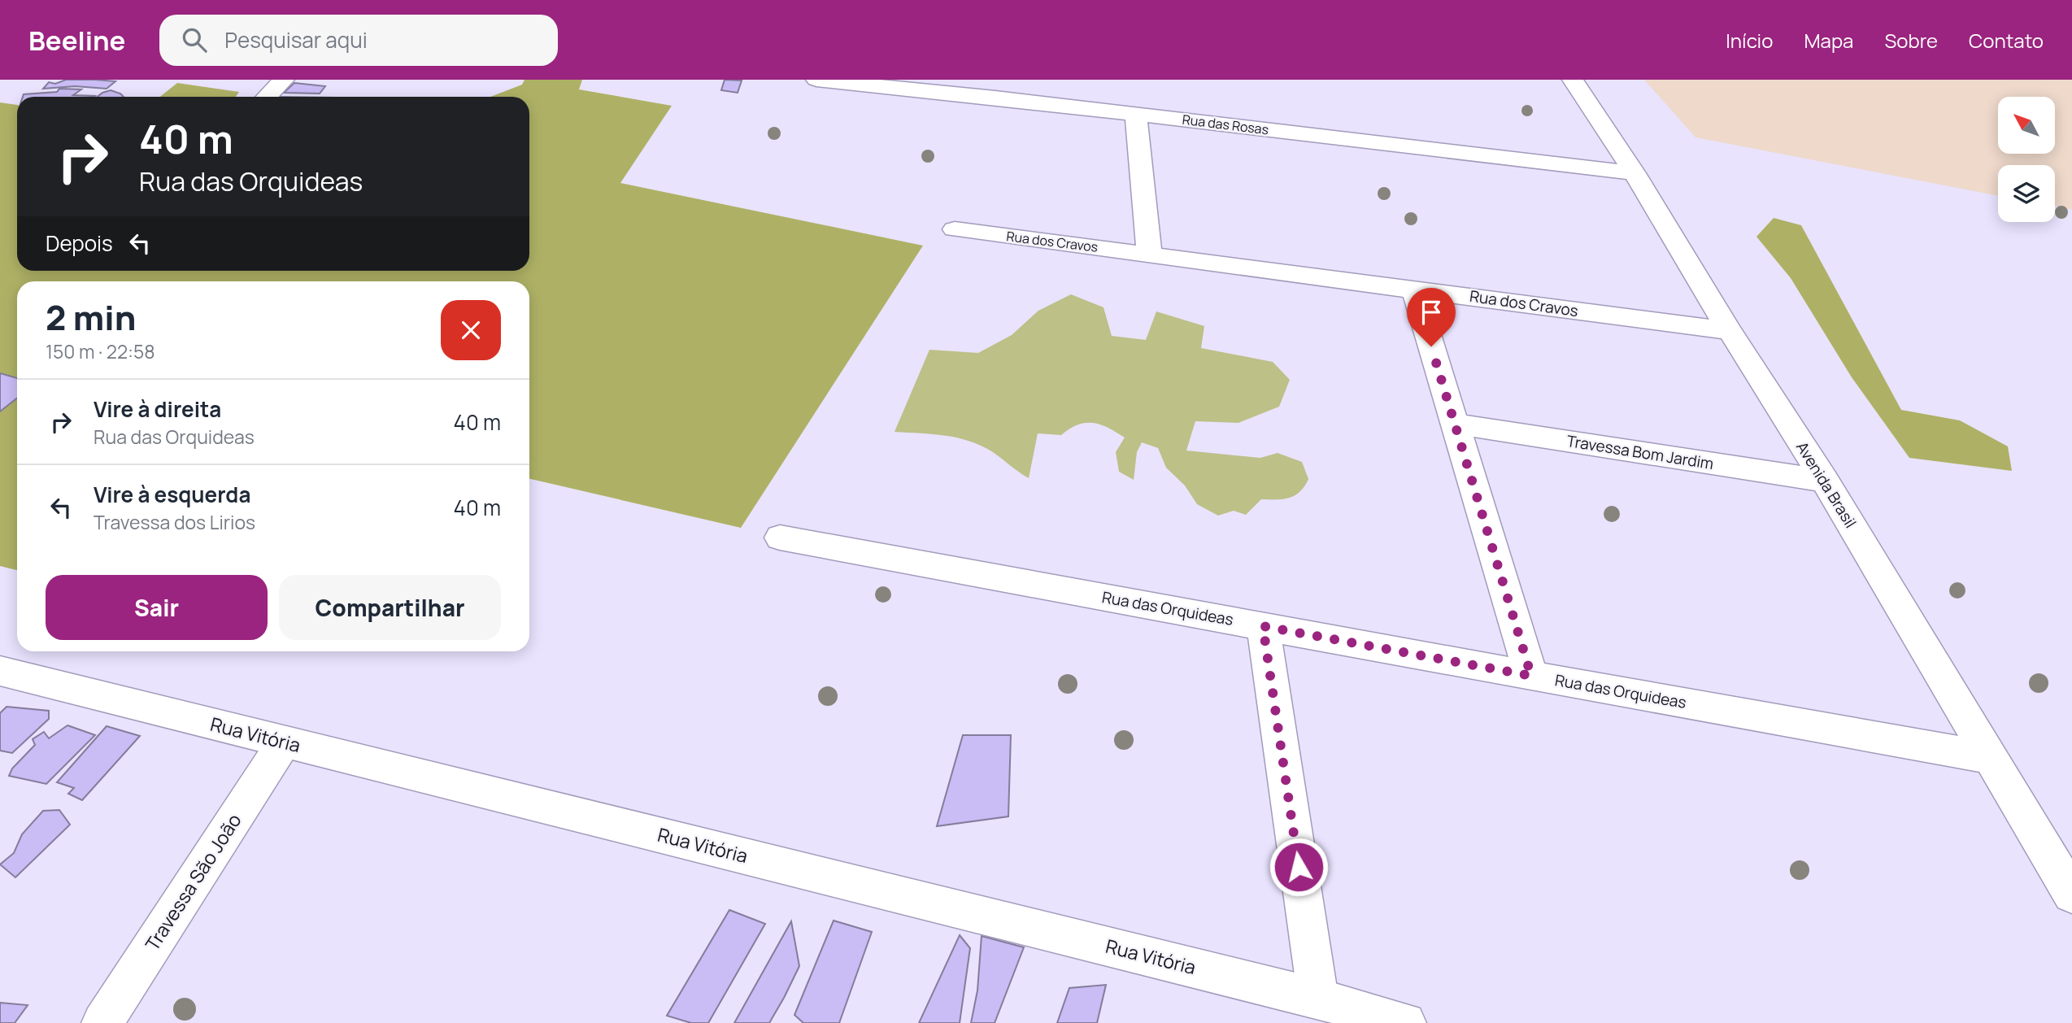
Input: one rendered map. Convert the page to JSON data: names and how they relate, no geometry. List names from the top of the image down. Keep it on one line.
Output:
{"streets":{"street":["Rua das Rosas","Rua dos Cravos","Travessa Bom Jardim","Avenida Brasil","Rua das Orquideas","Rua Vitória","Travessa São João"]},"crossings":[["Rua das Rosas","Avenida Brasil"],["Rua dos Cravos","Avenida Brasil"],["Travessa Bom Jardim","Avenida Brasil"],["Avenida Brasil","Rua das Orquideas"],["Rua Vitória","Travessa São João"]],"north":"top left","page":{"header":"Beeline","search":"Pesquisar aqui","nav":["Início","Mapa","Sobre","Contato"],"turn":["40 m","Rua das Orquideas"],"then":"Depois","heading":["2 min","150 m · 22:58"],"list":[{"name":"Vire à direita","note":"Rua das Orquideas","value":"40 m"},{"name":"Vire à esquerda","note":"Travessa dos Lirios","value":"40 m"}],"buttons":["Sair","Compartilhar"]}}
